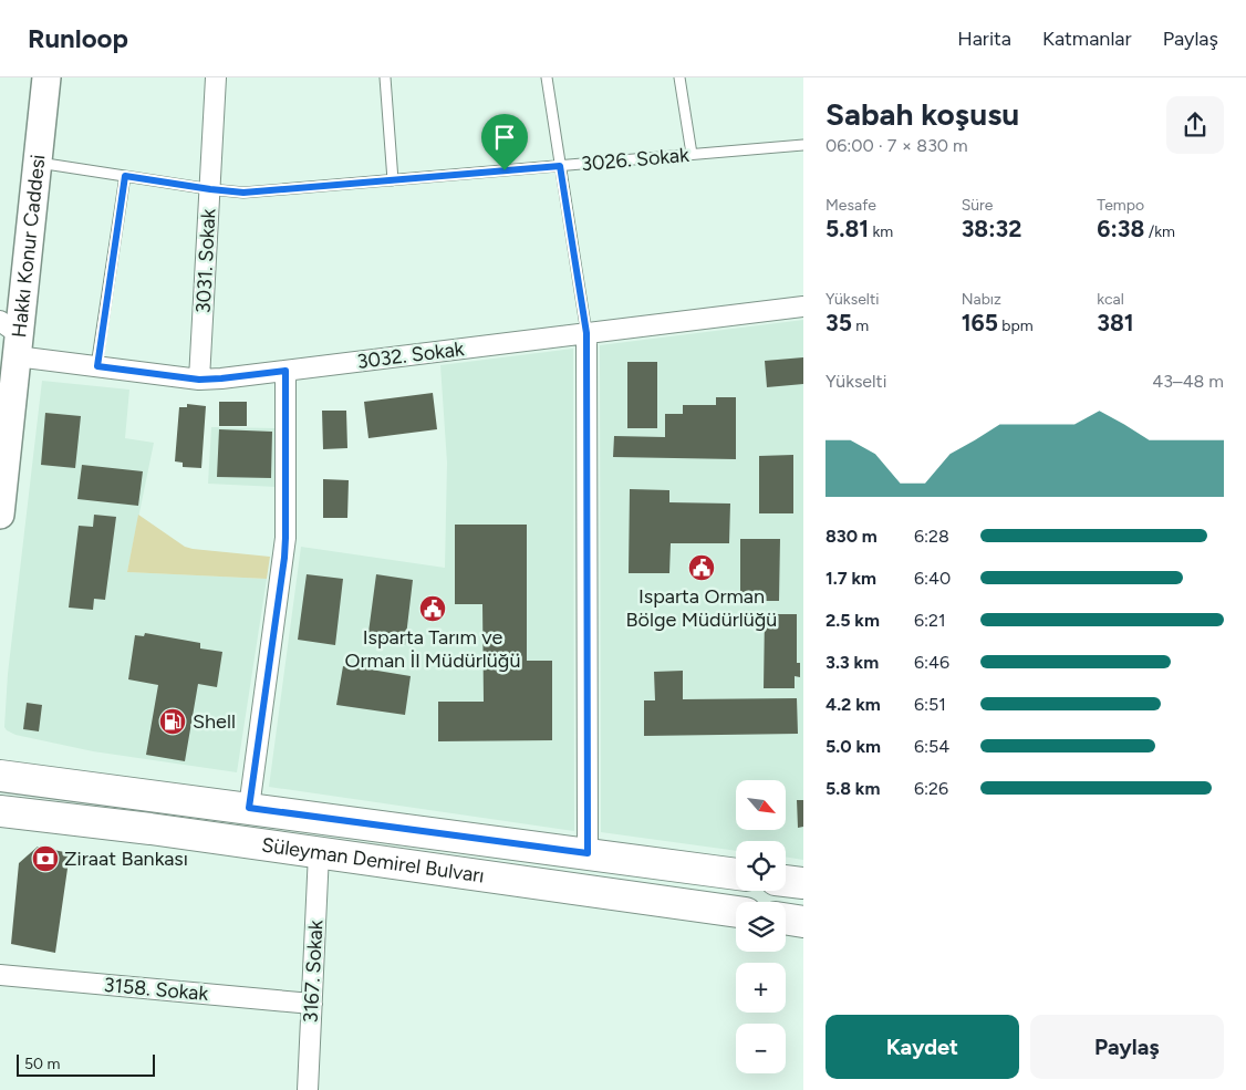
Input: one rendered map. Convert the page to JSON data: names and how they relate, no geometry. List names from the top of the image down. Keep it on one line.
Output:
{"streets":{"main road":["Süleyman Demirel Bulvarı"],"street":["Hakkı Konur Caddesi","3031. Sokak","3032. Sokak","3167. Sokak","3158. Sokak"],"lane":["3026. Sokak"]},"crossings":[["3026. Sokak","Hakkı Konur Caddesi"],["3026. Sokak","3031. Sokak"],["Hakkı Konur Caddesi","3032. Sokak"],["3031. Sokak","3032. Sokak"],["Süleyman Demirel Bulvarı","3167. Sokak"],["3167. Sokak","3158. Sokak"]],"places":{"public building":["Isparta Orman Bölge Müdürlüğü","Isparta Tarım ve Orman İl Müdürlüğü"],"fuel station":["Shell"],"bank":["Ziraat Bankası"]},"scale_bar":"50 m","north":"bottom right","page":{"header":"Runloop","nav":["Harita","Katmanlar","Paylaş"],"heading":["Sabah koşusu","06:00 · 7 × 830 m"],"stats":[["Mesafe","5.81 km"],["Süre","38:32"],["Tempo","6:38 /km"],["Yükselti","35 m"],["Nabız","165 bpm"],["kcal","381"]],"chart":["Yükselti","43–48 m"],"list":[{"name":"830 m","note":"6:28"},{"name":"1.7 km","note":"6:40"},{"name":"2.5 km","note":"6:21"},{"name":"3.3 km","note":"6:46"},{"name":"4.2 km","note":"6:51"},{"name":"5.0 km","note":"6:54"},{"name":"5.8 km","note":"6:26"}],"map_buttons":["+","−"],"buttons":["Kaydet","Paylaş"],"scale":"50 m"}}
